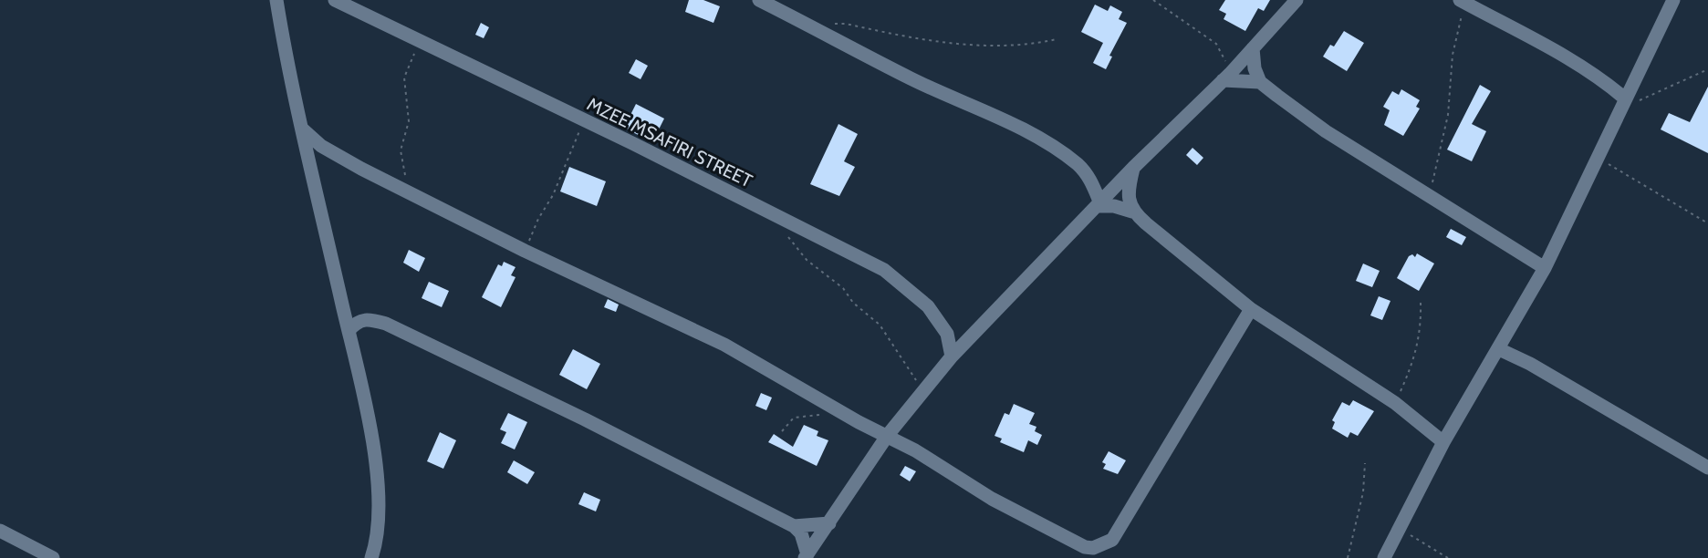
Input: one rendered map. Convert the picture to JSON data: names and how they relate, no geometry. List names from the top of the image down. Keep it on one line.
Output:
{"streets":{"street":["MZEE MSAFIRI STREET"]}}
